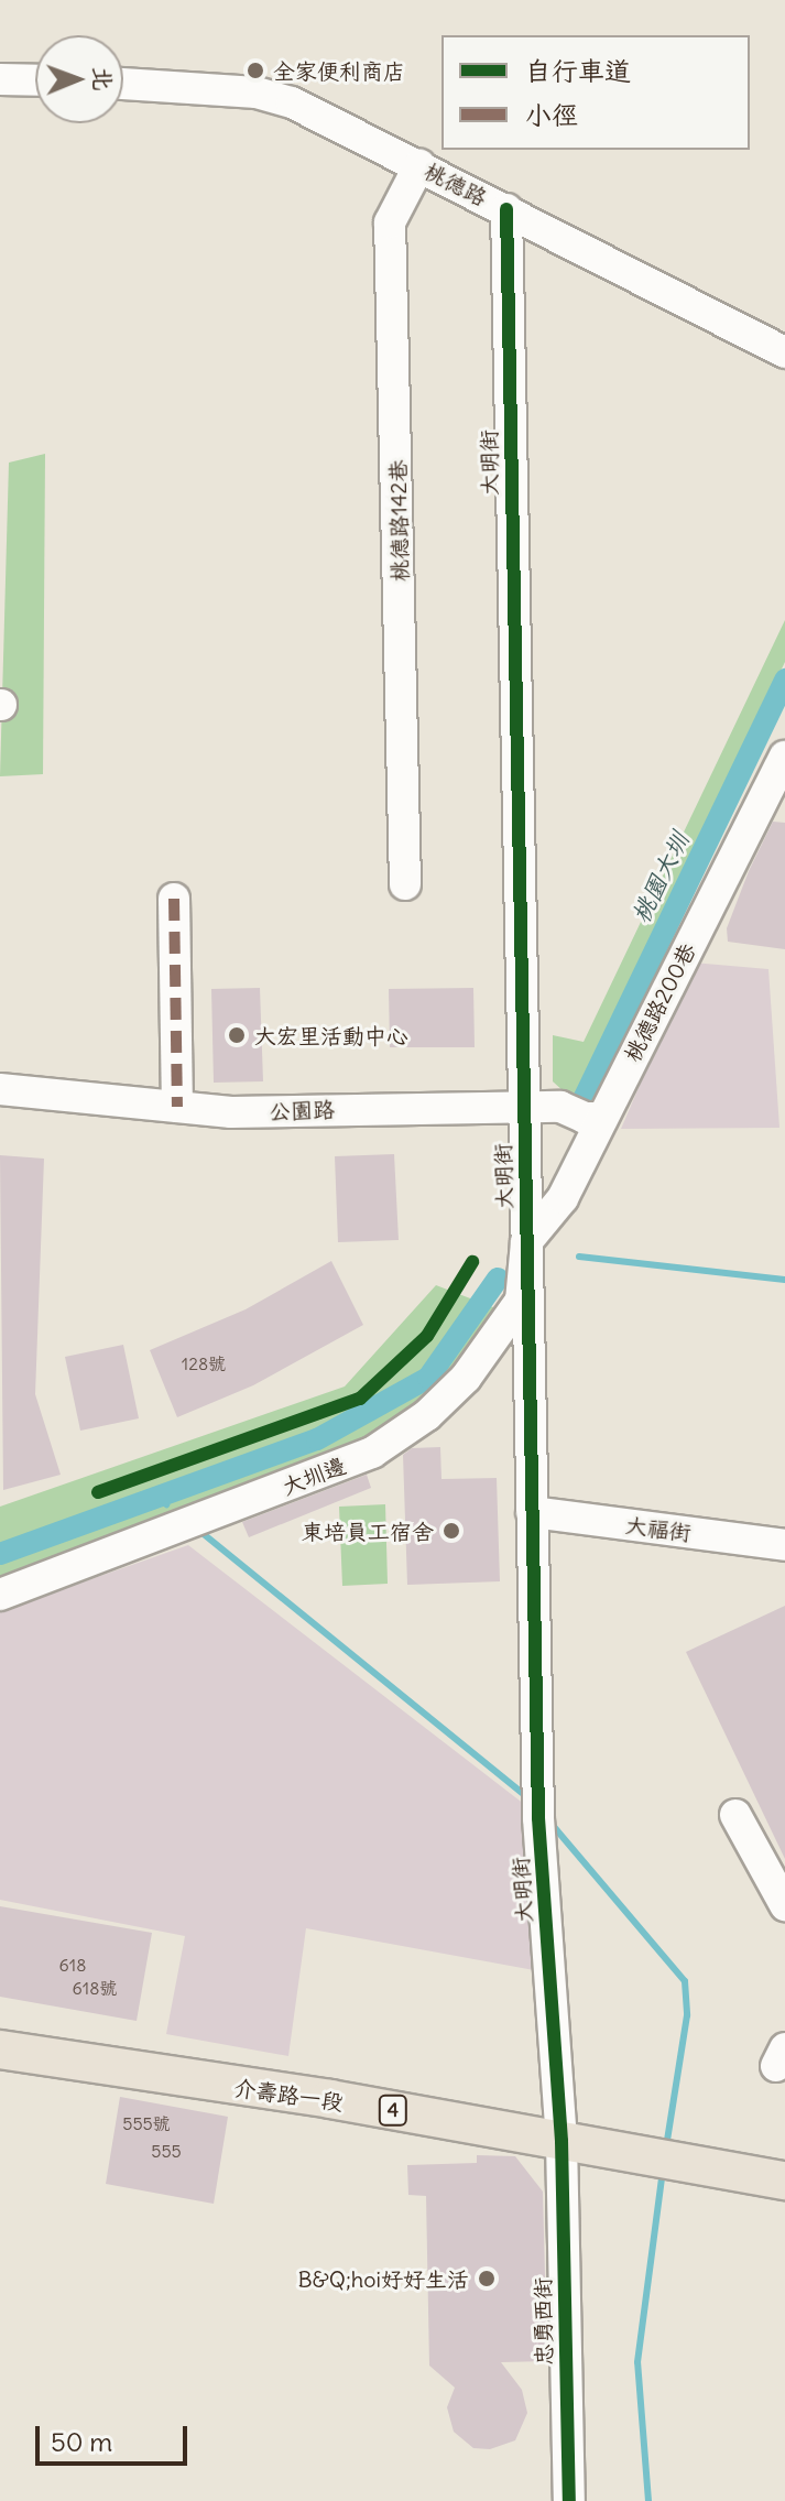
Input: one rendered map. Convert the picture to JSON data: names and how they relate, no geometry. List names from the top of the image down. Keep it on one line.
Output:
{"streets":{"main road":["介壽路一段","4"],"street":["桃德路","大明街","桃德路142巷","桃德路200巷","公園路","大圳邊","大福街","忠勇西街"]},"crossings":[["桃德路","大明街"],["桃德路","桃德路142巷"],["大明街","桃德路200巷"],["大明街","公園路"],["大明街","大圳邊"],["大明街","大福街"],["大明街","介壽路一段"],["大明街","忠勇西街"],["桃德路200巷","公園路"],["桃德路200巷","大圳邊"],["介壽路一段","忠勇西街"]],"water":["桃園大圳"],"places":["全家便利商店","大宏里活動中心","東培員工宿舍","B&Q;hoi好好生活"],"house_numbers":["128號","618","618號","555號","555"],"legend":["自行車道","小徑"],"scale_bar":"50 m","north":"right"}
